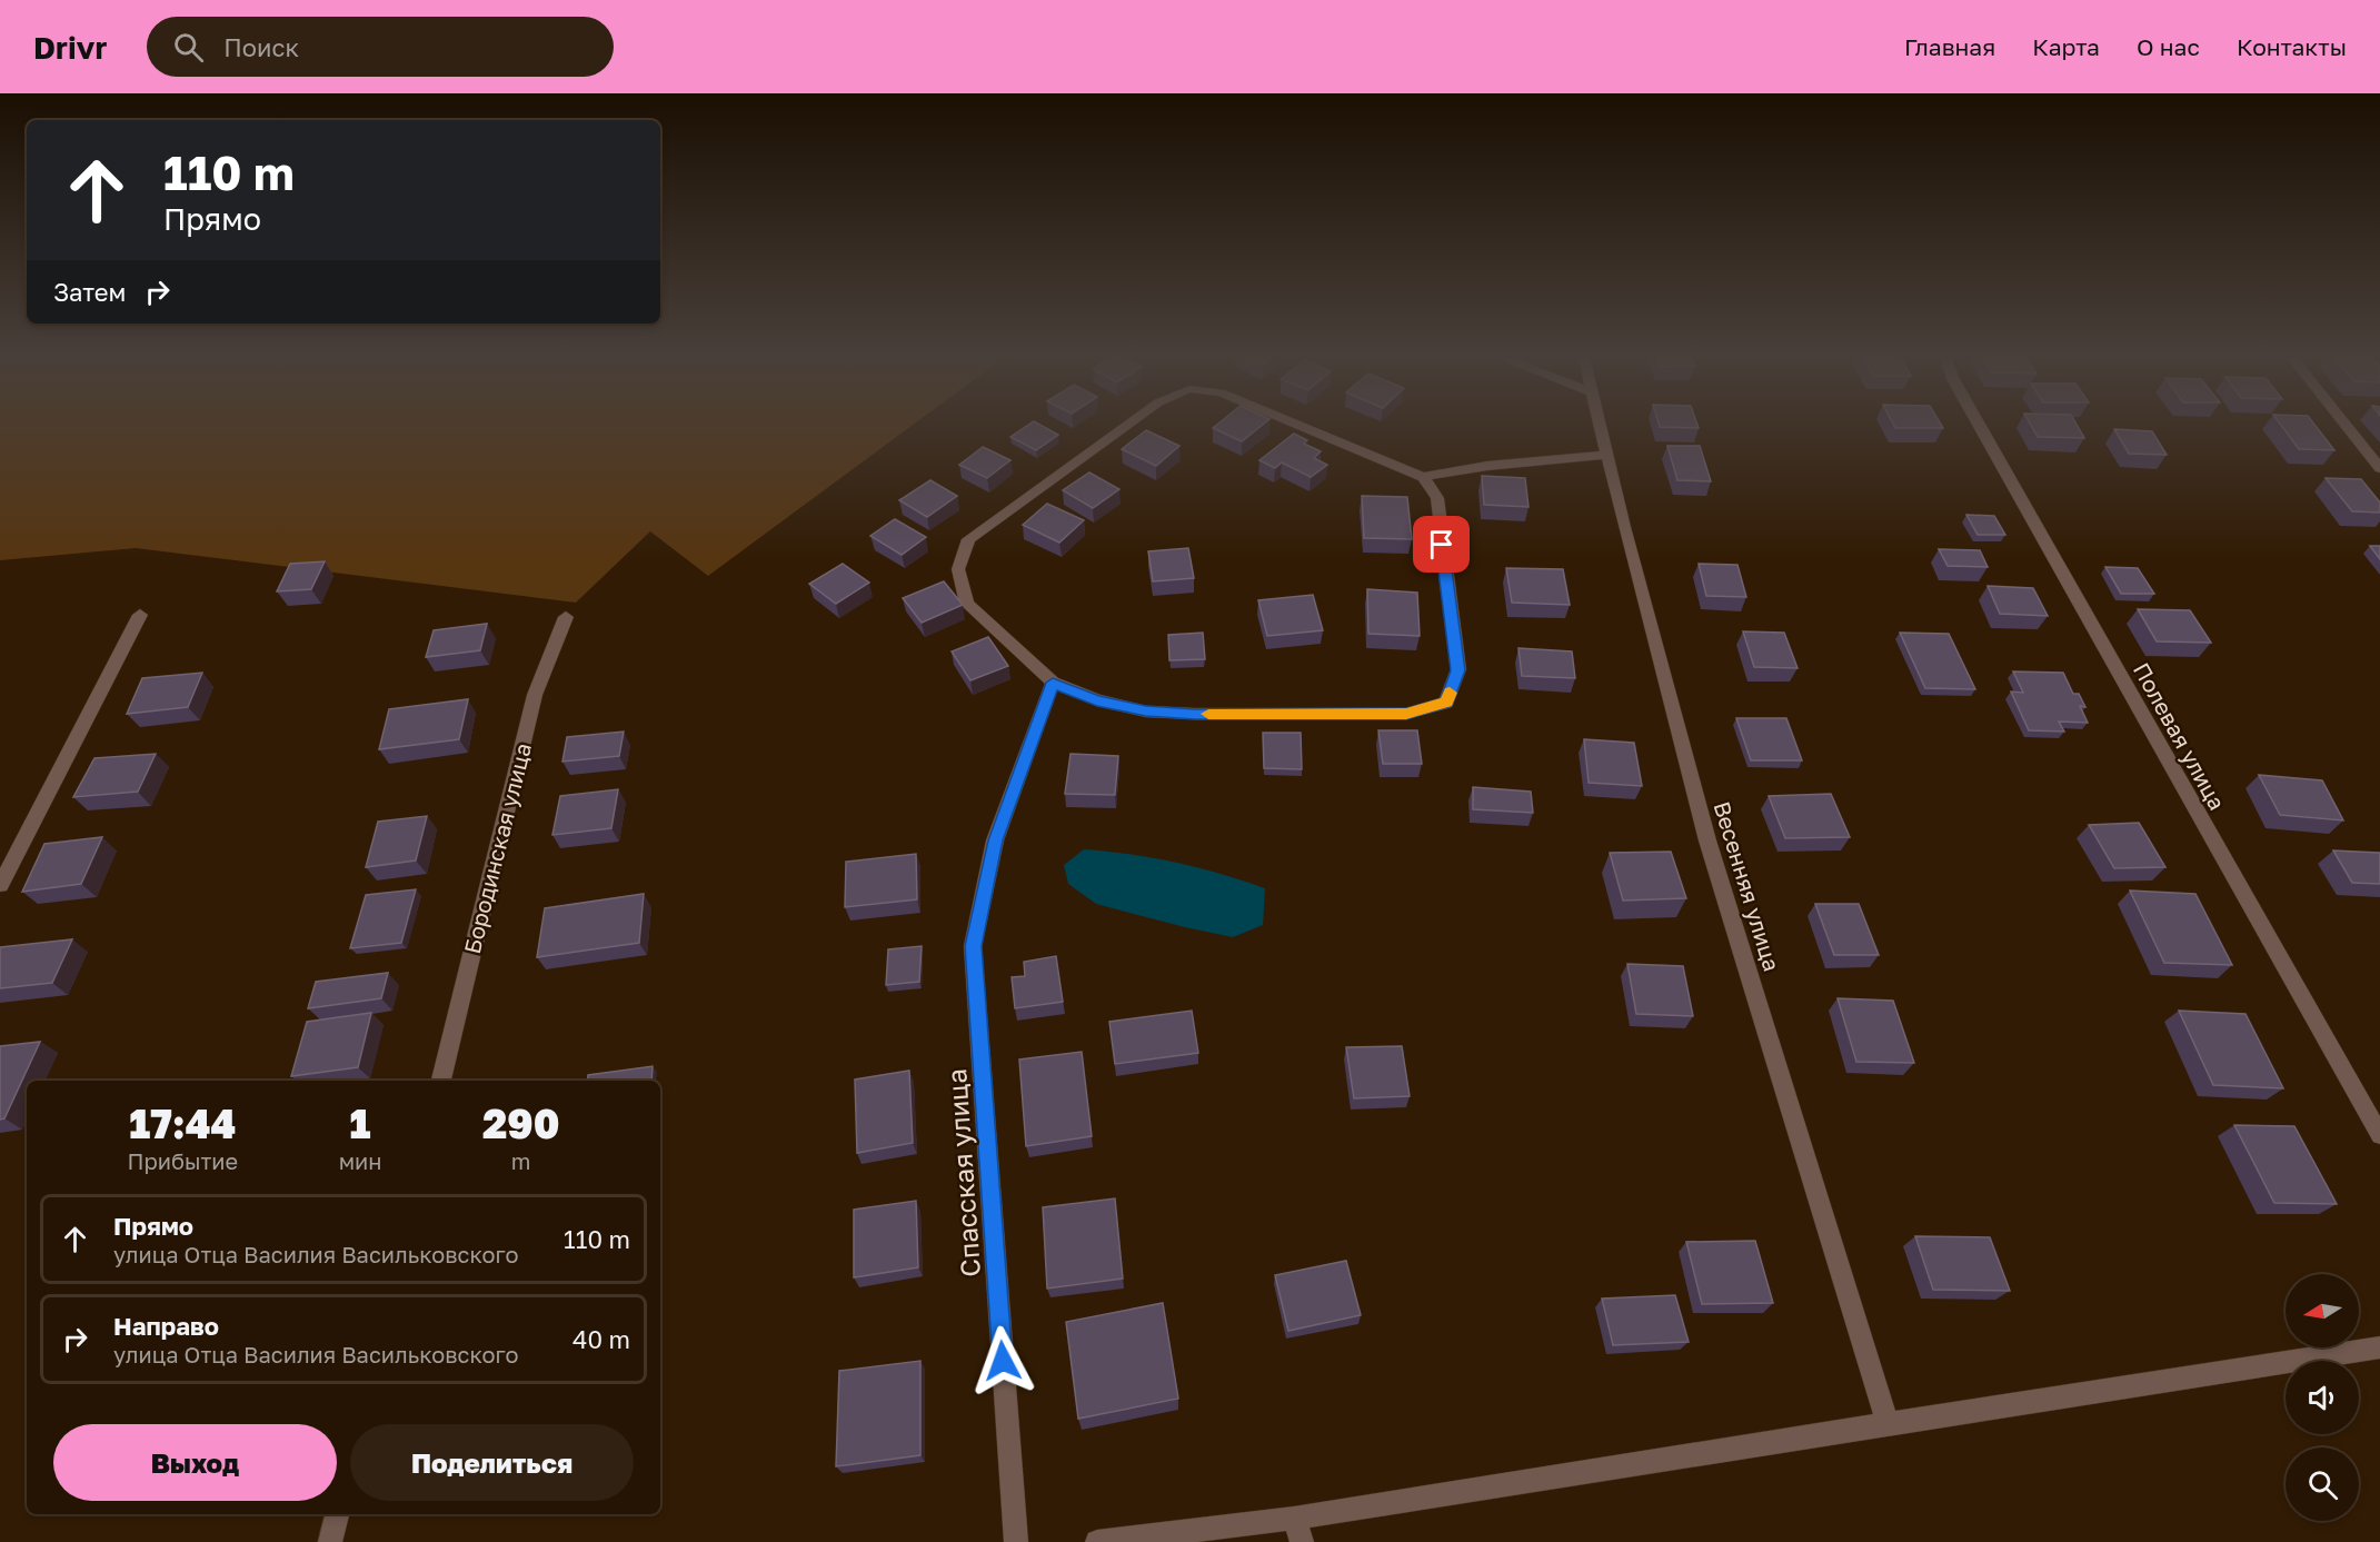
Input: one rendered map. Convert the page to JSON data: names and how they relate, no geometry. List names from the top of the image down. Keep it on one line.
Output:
{"streets":{"street":["Полевая улица","Бородинская улица","Весенняя улица","Спасская улица"]},"north":"left","page":{"header":"Drivr","search":"Поиск","nav":["Главная","Карта","О нас","Контакты"],"turn":["110 m","Прямо"],"then":"Затем","eta":["17:44","Прибытие","1","мин","290","m"],"list":[{"name":"Прямо","note":"улица Отца Василия Васильковского","value":"110 m"},{"name":"Направо","note":"улица Отца Василия Васильковского","value":"40 m"}],"buttons":["Выход","Поделиться"]}}
